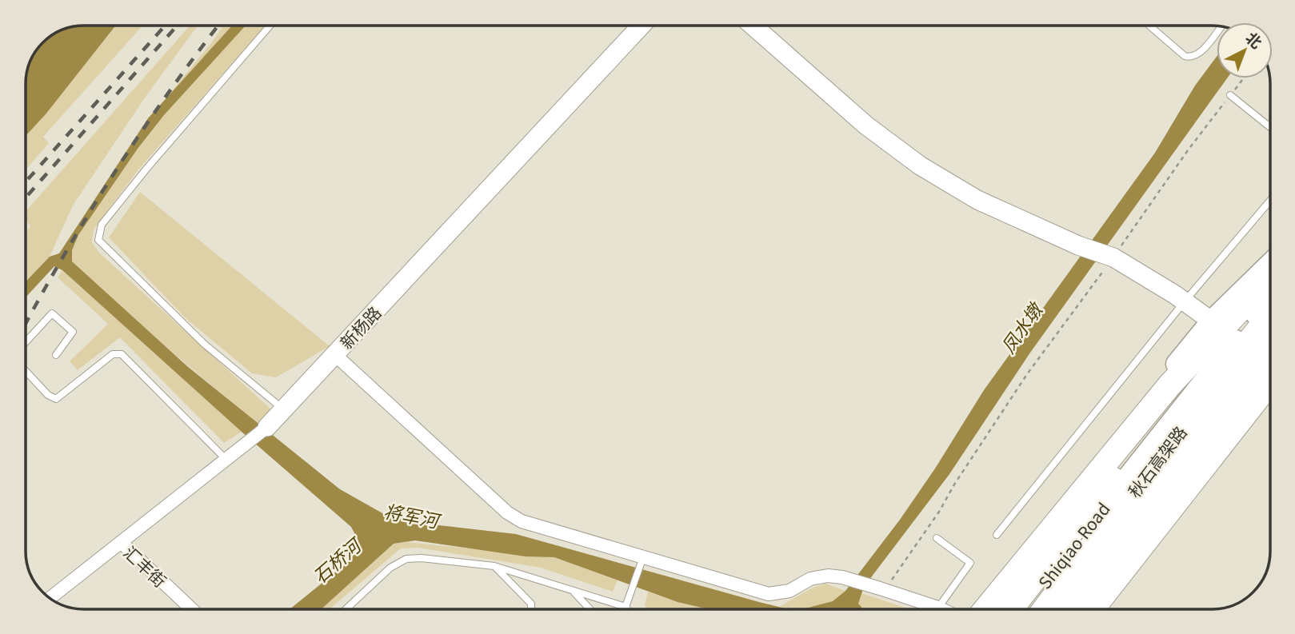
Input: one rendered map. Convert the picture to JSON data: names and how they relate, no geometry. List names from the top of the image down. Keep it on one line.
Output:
{"streets":{"highway":["秋石高架路"],"main road":["Shiqiao Road"],"street":["新杨路","汇丰街"]},"crossings":[["新杨路","汇丰街"]],"water":["凤水墩","将军河","石桥河"],"north":"top right"}
